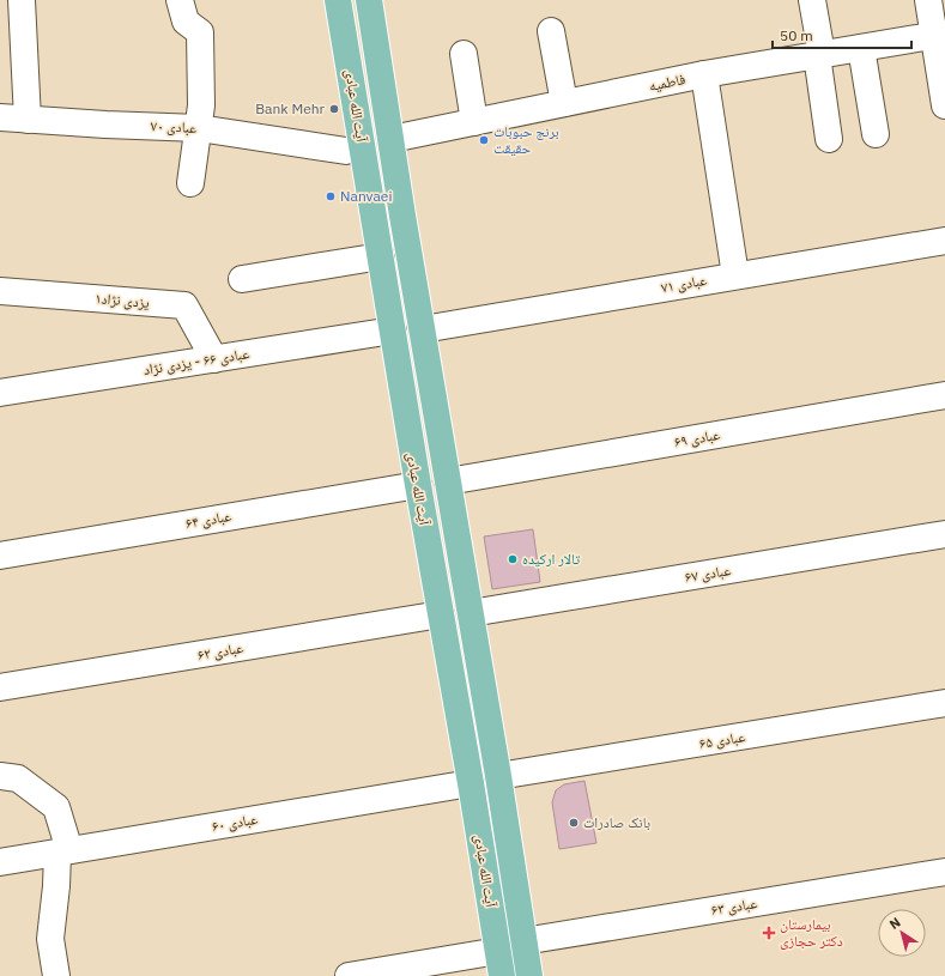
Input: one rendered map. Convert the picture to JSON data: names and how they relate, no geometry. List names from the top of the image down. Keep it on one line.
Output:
{"streets":{"main road":["آیت الله عبادی"],"street":["فاطمیه","عبادی ۷۰","عبادی ۷۱","یزدی نژاد۱","عبادی ۶۶ - یزدی نژاد","عبادی ۶۹","عبادی ۶۴","عبادی ۶۷","عبادی ۶۲","عبادی ۶۵","عبادی ۶۰","عبادی ۶۳"]},"crossings":[["فاطمیه","آیت الله عبادی"],["آیت الله عبادی","عبادی ۷۱"],["آیت الله عبادی","عبادی ۶۶ - یزدی نژاد"],["آیت الله عبادی","عبادی ۶۹"],["آیت الله عبادی","عبادی ۶۴"],["آیت الله عبادی","عبادی ۶۷"],["آیت الله عبادی","عبادی ۶۲"],["آیت الله عبادی","عبادی ۶۵"],["آیت الله عبادی","عبادی ۶۰"],["آیت الله عبادی","عبادی ۶۳"],["یزدی نژاد۱","عبادی ۶۶ - یزدی نژاد"]],"places":{"other":["Bank Mehr","برنج حبوبات حقیقت","Nanvaei","تالار ارکیده","بانک صادرات"],"health":["بیمارستان دکتر حجازی"]},"scale_bar":"50 m","north":"top left"}
